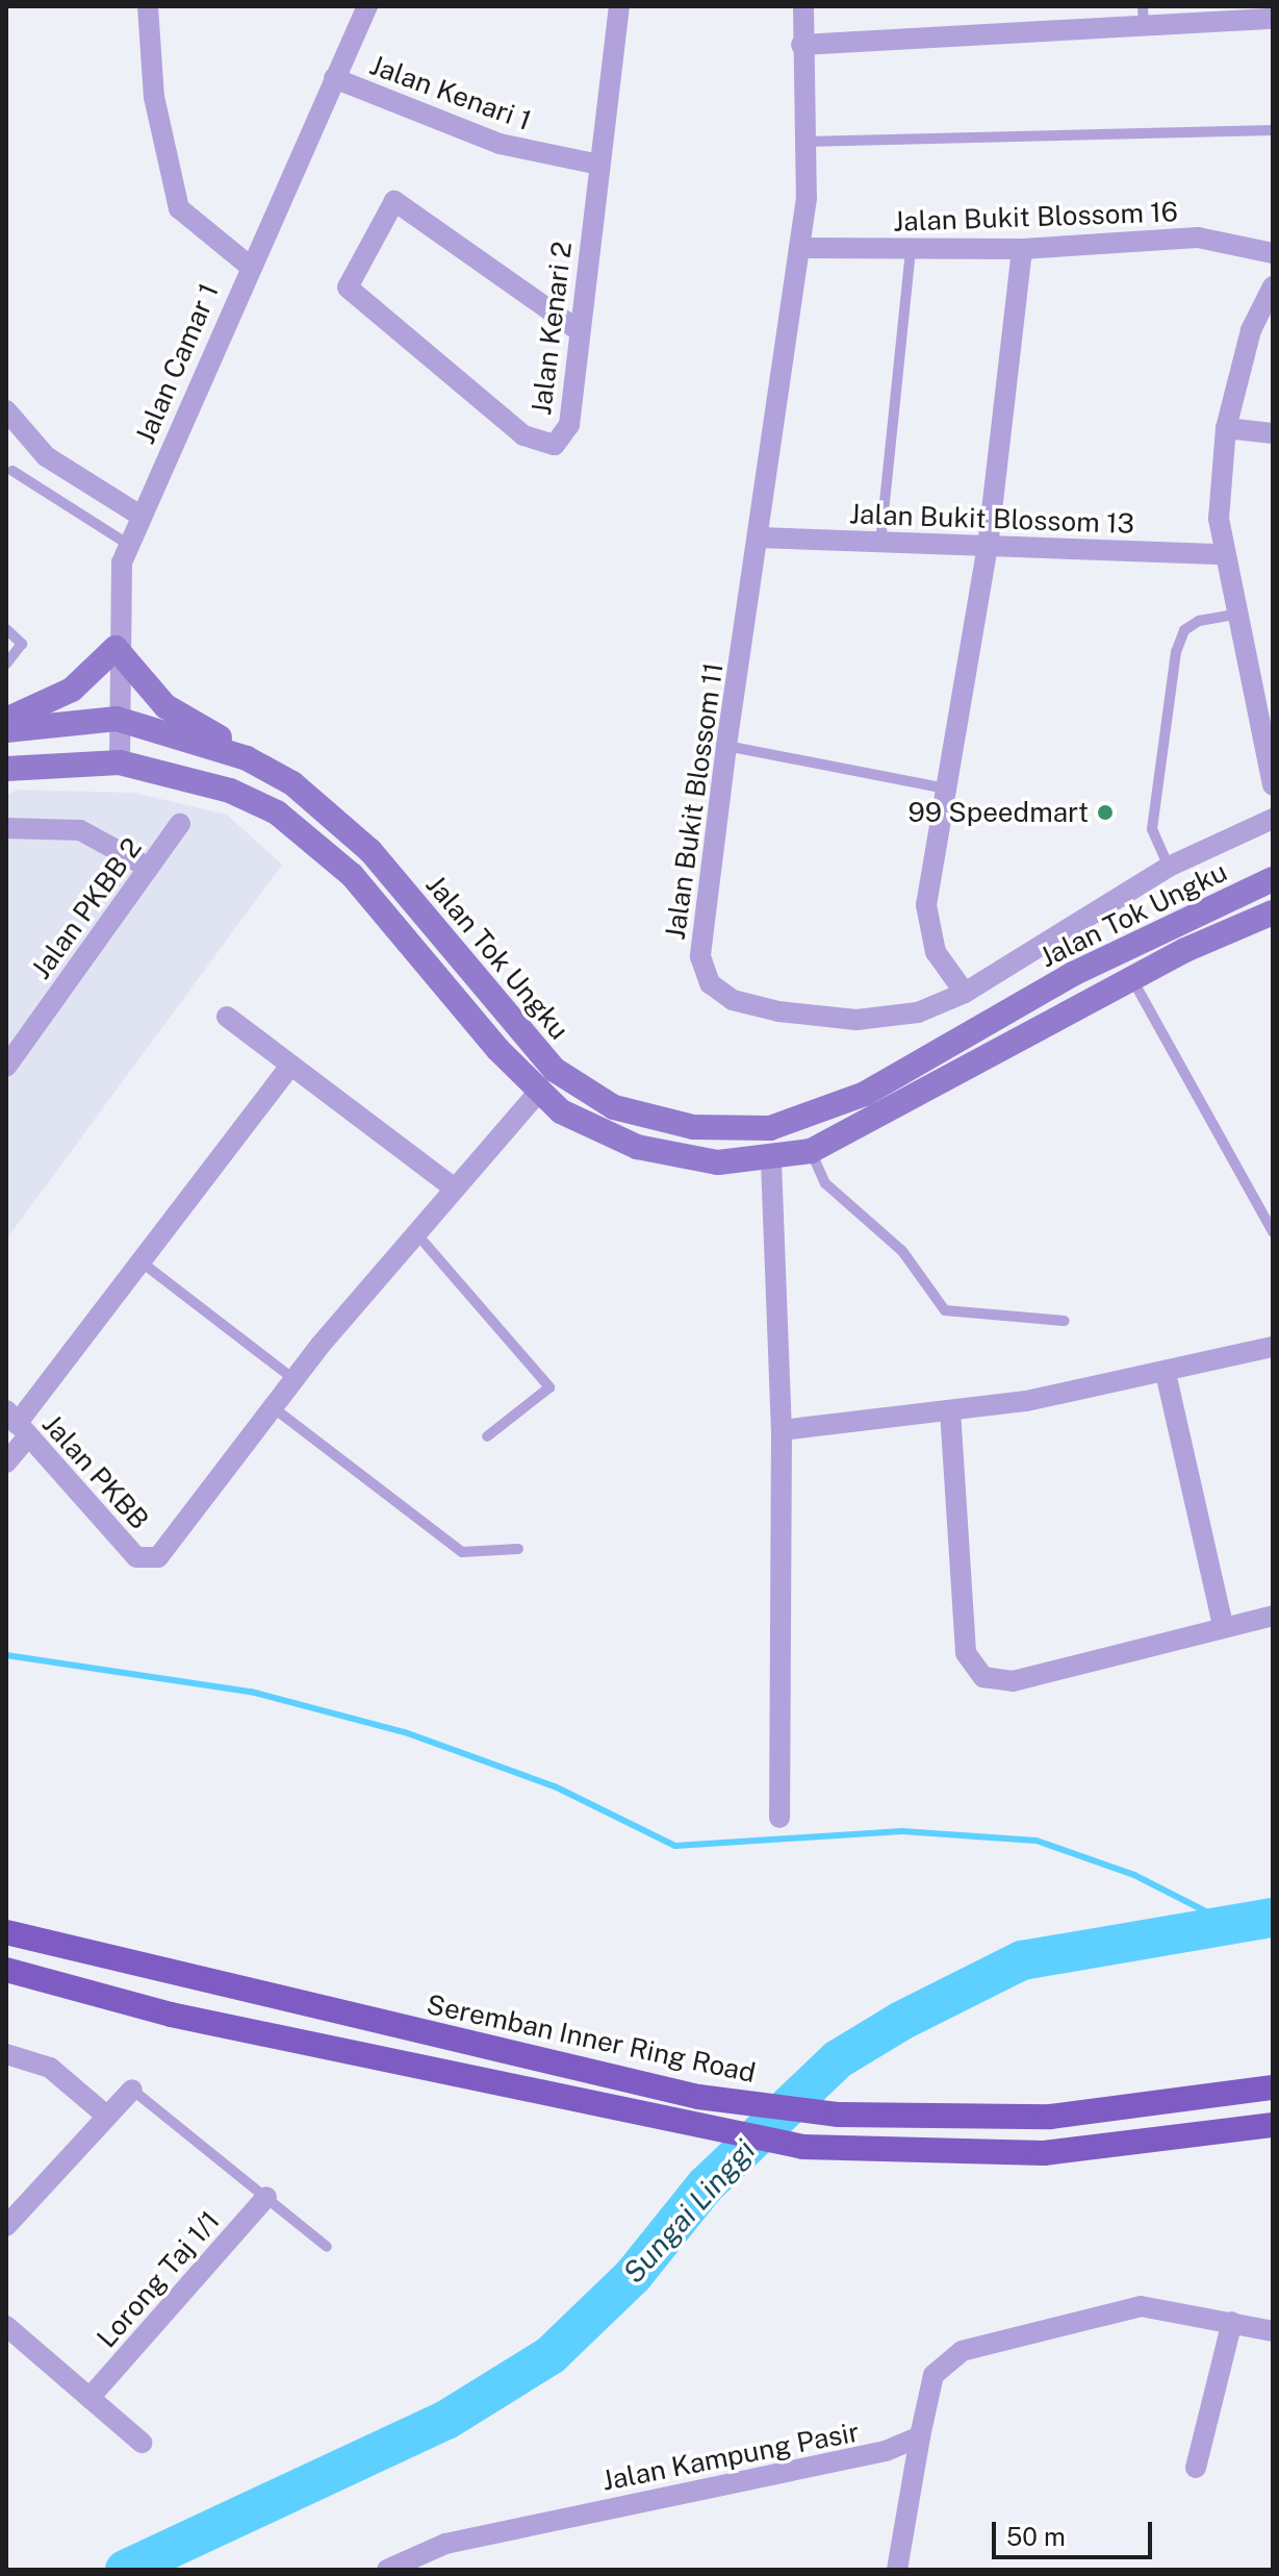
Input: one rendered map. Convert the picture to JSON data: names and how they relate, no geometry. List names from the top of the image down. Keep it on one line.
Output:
{"streets":{"main road":["Jalan Tok Ungku","Seremban Inner Ring Road"],"street":["Jalan Kenari 1","Jalan Bukit Blossom 16","Jalan Kenari 2","Jalan Camar 1","Jalan Bukit Blossom 13","Jalan Bukit Blossom 11","Jalan PKBB 2","Jalan PKBB","Lorong Taj 1/1","Jalan Kampung Pasir"]},"crossings":[["Jalan Kenari 1","Jalan Kenari 2"],["Jalan Kenari 1","Jalan Camar 1"],["Jalan Bukit Blossom 16","Jalan Bukit Blossom 11"],["Jalan Camar 1","Jalan Tok Ungku"],["Jalan Bukit Blossom 13","Jalan Bukit Blossom 11"]],"water":["Sungai Linggi"],"places":["99 Speedmart"],"scale_bar":"50 m"}
